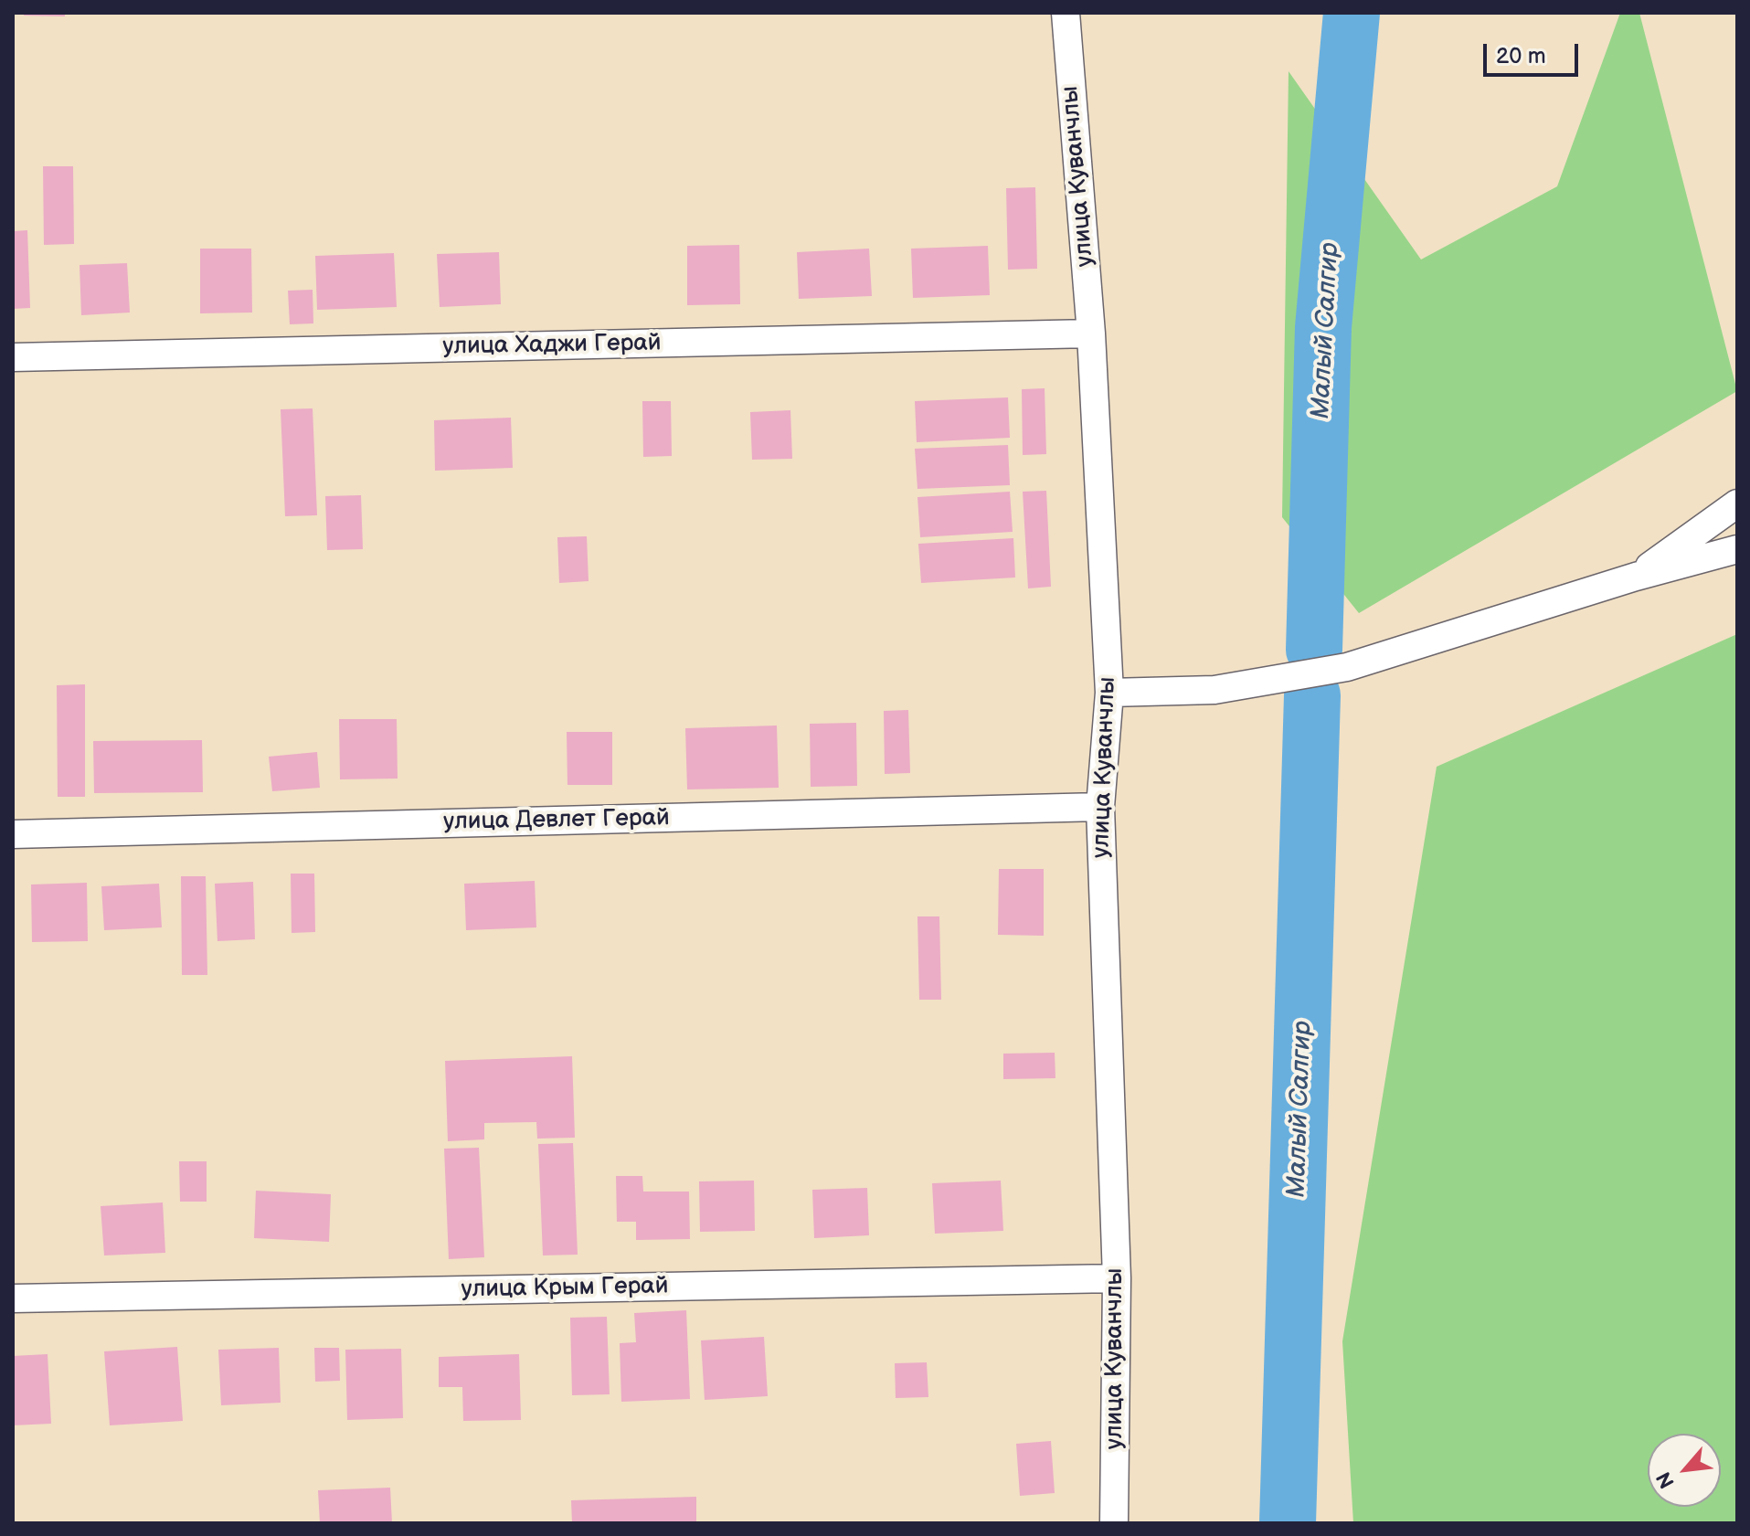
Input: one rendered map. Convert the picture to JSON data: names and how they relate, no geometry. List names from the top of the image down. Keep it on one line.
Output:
{"streets":{"street":["улица Куванчлы","улица Хаджи Герай","улица Девлет Герай","улица Крым Герай"]},"crossings":[["улица Куванчлы","улица Хаджи Герай"],["улица Куванчлы","улица Девлет Герай"],["улица Куванчлы","улица Крым Герай"]],"water":["Малый Салгир"],"scale_bar":"20 m","north":"bottom left"}
